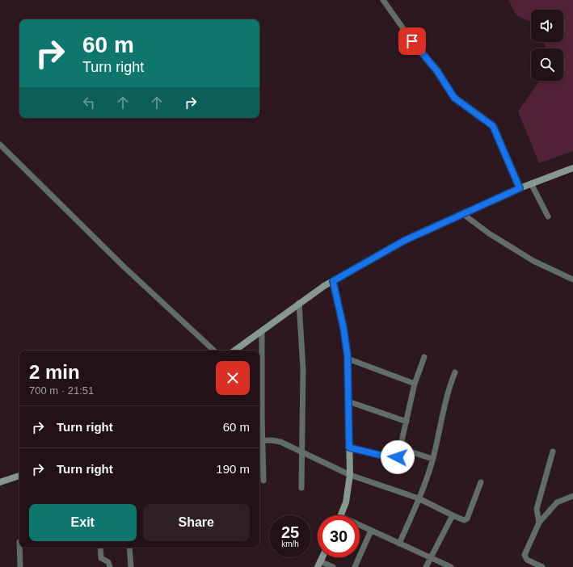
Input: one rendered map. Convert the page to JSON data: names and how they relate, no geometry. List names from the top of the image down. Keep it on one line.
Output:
{"page":{"turn":["60 m","Turn right"],"heading":["2 min","700 m · 21:51"],"list":[{"name":"Turn right","value":"60 m"},{"name":"Turn right","value":"190 m"}],"buttons":["Exit","Share"],"speed":"25 km/h","limit":"30"}}
